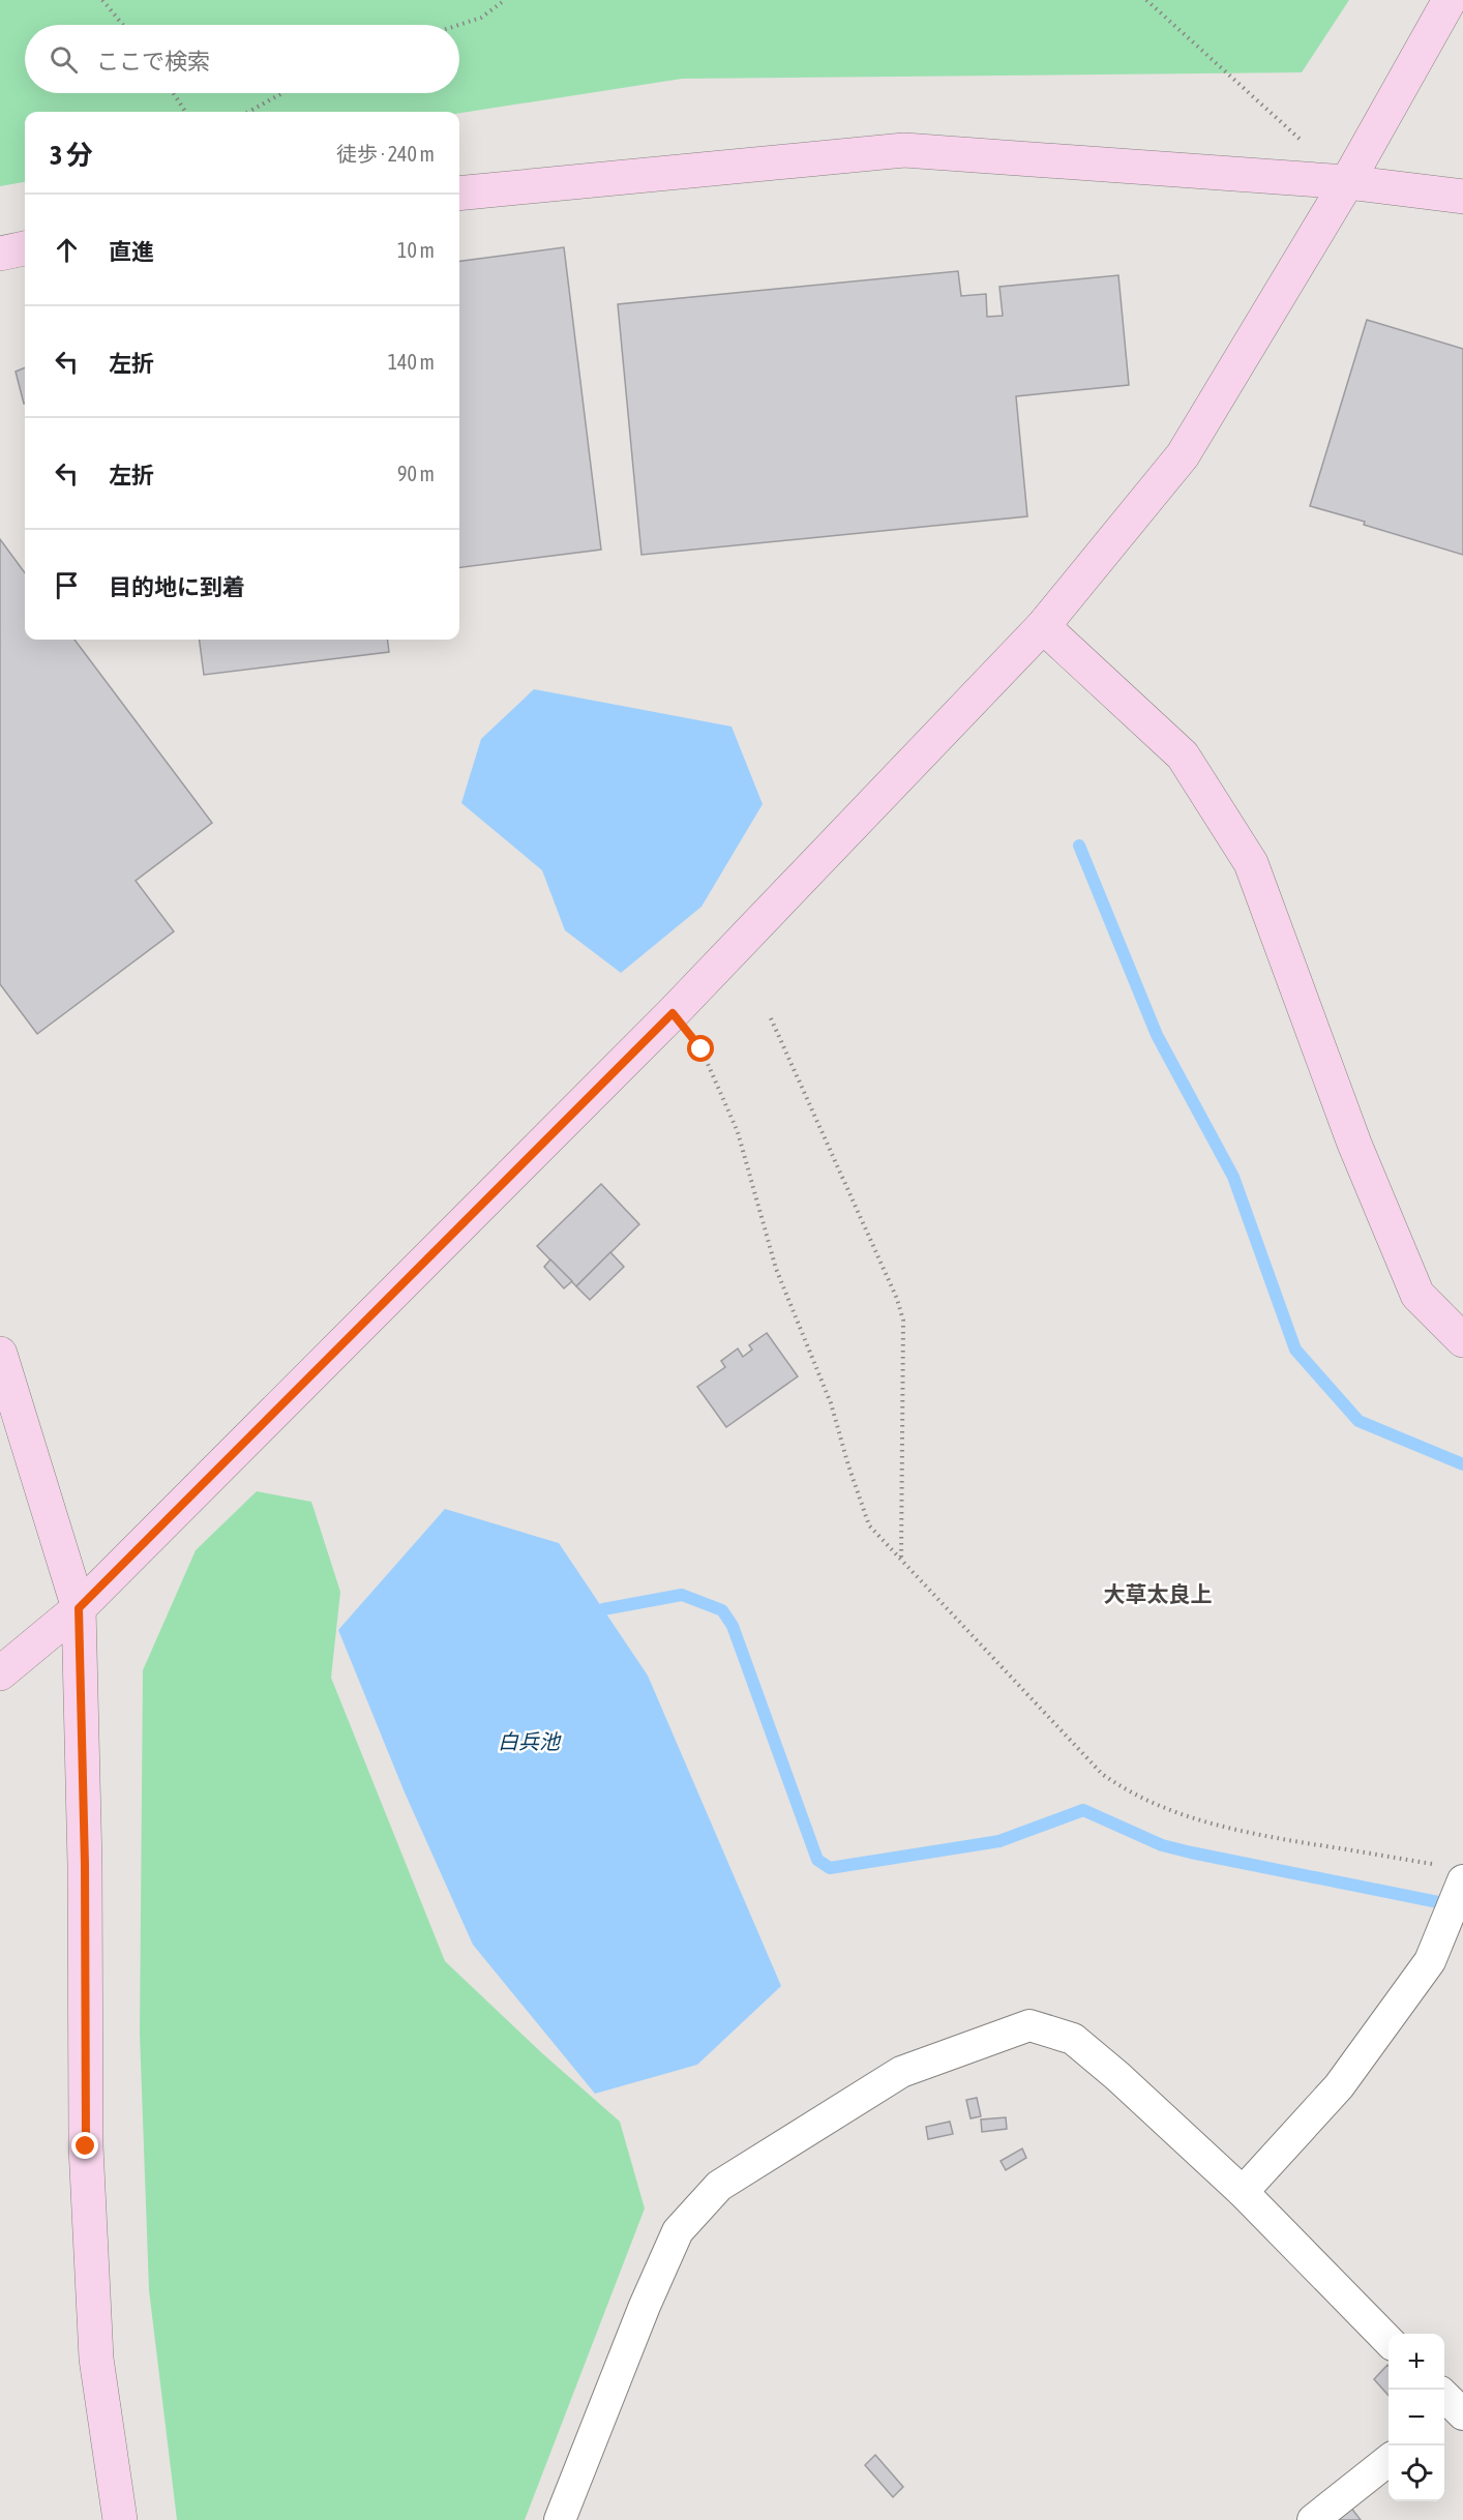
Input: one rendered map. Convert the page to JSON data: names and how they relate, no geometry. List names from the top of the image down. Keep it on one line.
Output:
{"districts":["大草太良上"],"water":["白兵池"],"page":{"search":"ここで検索","heading":["3 分","徒歩 · 240 m"],"list":[["直進","10 m"],["左折","140 m"],["左折","90 m"],"目的地に到着"],"map_buttons":["+","−"]}}
